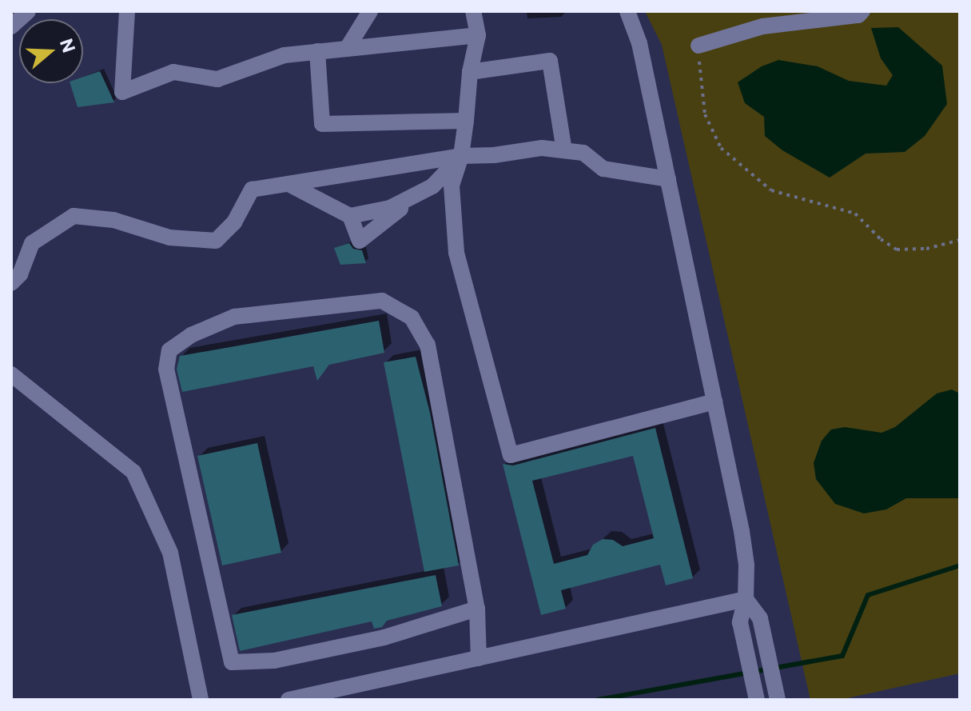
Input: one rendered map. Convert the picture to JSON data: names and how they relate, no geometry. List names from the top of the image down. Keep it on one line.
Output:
{"north":"right"}
